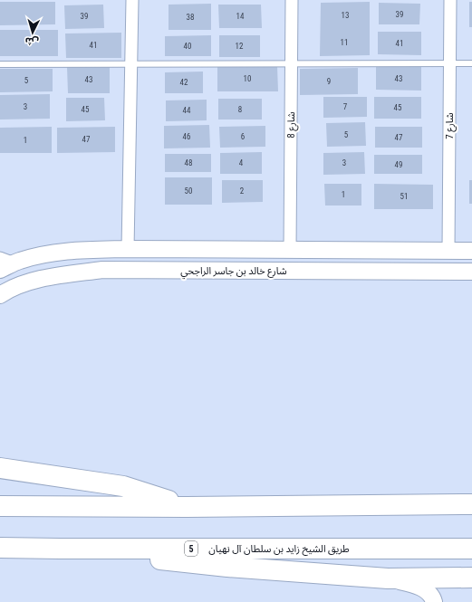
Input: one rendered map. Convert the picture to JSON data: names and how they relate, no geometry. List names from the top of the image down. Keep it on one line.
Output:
{"streets":{"highway":["5","طريق الشيخ زايد بن سلطان آل نهيان"],"street":["شارع 8","شارع 7","شارع خالد بن جاسر الراجحي"]},"crossings":[["شارع 8","شارع خالد بن جاسر الراجحي"],["شارع 7","شارع خالد بن جاسر الراجحي"]],"house_numbers":["39","13","39","14","38","11","41","41","40","12","10","43","43","5","9","42","3","7","45","45","8","44","5","46","6","47","47","1","48","4","3","49","50","2","1","51"],"north":"bottom"}
